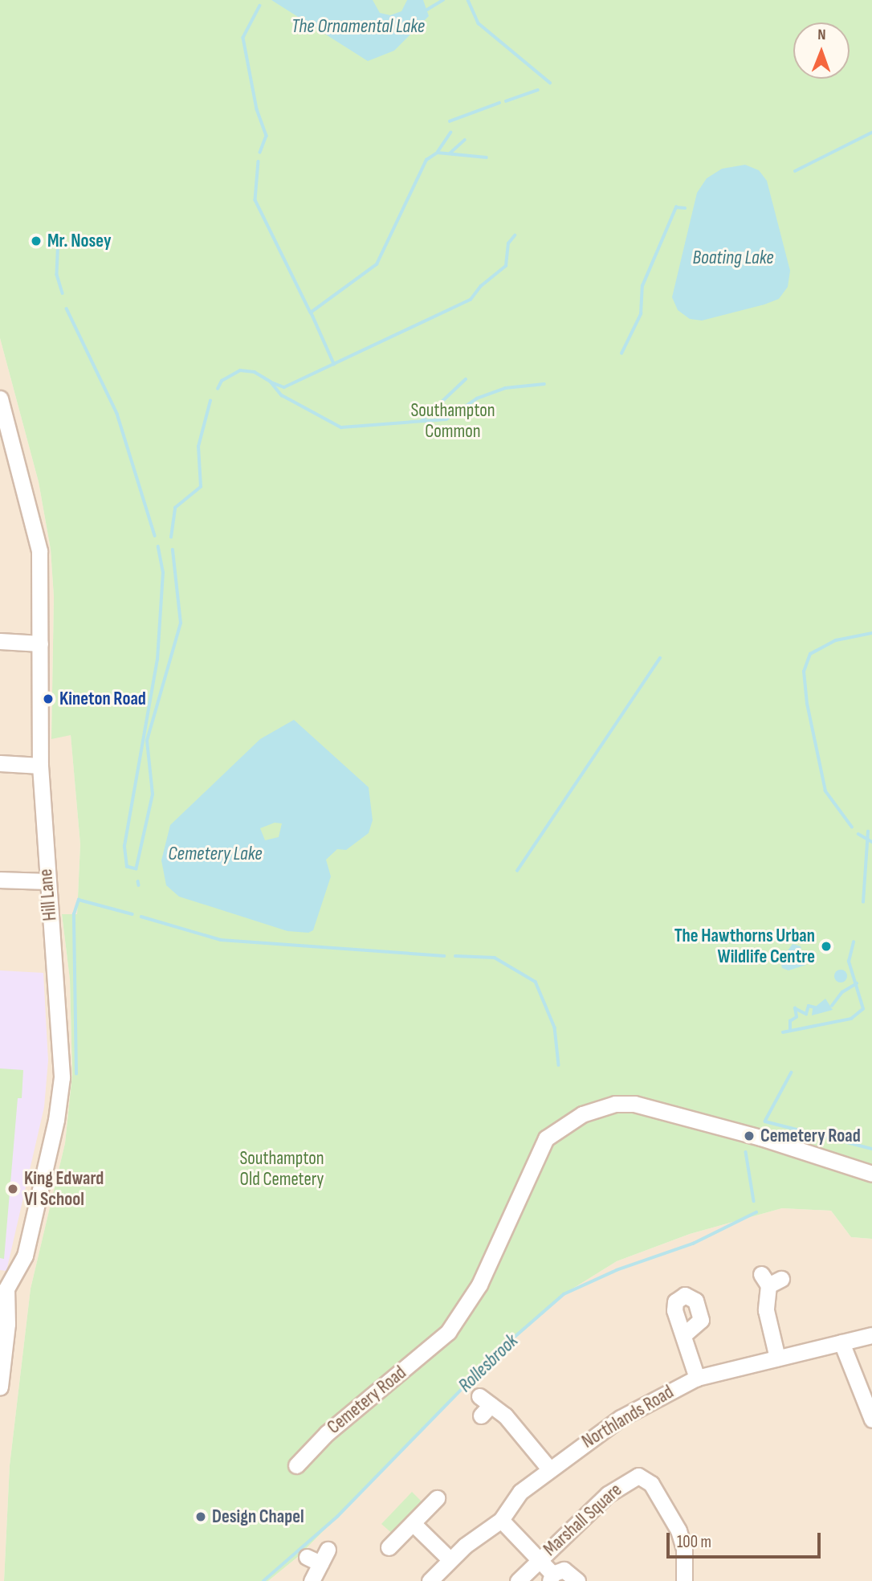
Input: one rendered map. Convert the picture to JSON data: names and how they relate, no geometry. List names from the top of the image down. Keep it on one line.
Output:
{"streets":{"street":["Hill Lane","Cemetery Road","Northlands Road","Marshall Square"]},"crossings":[["Northlands Road","Marshall Square"]],"water":["The Ornamental Lake","Boating Lake","Cemetery Lake","Rollesbrook"],"parks":["Southampton Common","Southampton Old Cemetery"],"places":["Mr. Nosey","Kineton Road","The Hawthorns Urban Wildlife Centre","Cemetery Road","King Edward VI School","Design Chapel"],"scale_bar":"100 m","north":"top"}
